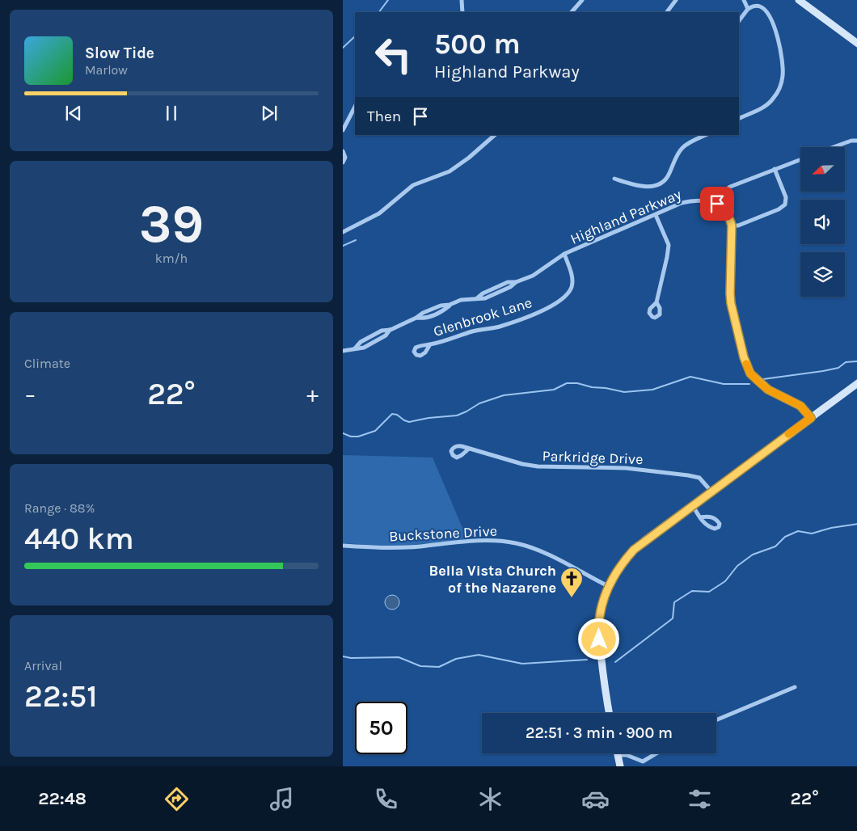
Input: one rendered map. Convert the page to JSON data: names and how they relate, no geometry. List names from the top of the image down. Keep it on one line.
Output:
{"streets":{"street":["Highland Parkway","Glenbrook Lane","Parkridge Drive","Buckstone Drive"]},"crossings":[["Highland Parkway","Glenbrook Lane"]],"places":{"church":["Bella Vista Church of the Nazarene"]},"north":"bottom left","page":{"turn":["500 m","Highland Parkway"],"song":["Slow Tide","Marlow"],"then":"Then","tile":[["39","km/h"],"Climate",["Range · 88%","440 km"],["Arrival","22:51"]],"heat":["−","22°","+"],"limit":"50","trip":"22:51 · 3 min · 900 m","tabs":["22:48","22°"]}}
